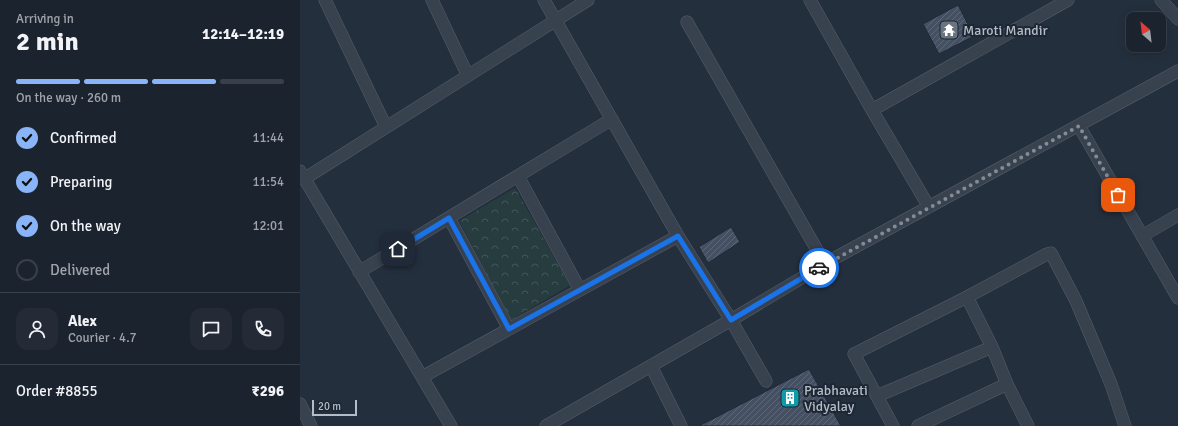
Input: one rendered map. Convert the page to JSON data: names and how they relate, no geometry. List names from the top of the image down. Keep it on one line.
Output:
{"places":{"temple":["Maroti Mandir"],"building":["Prabhavati Vidyalay"]},"scale_bar":"20 m","north":"top left","page":{"heading":["2 min","Arriving in","12:14–12:19"],"panel":["Alex","Courier · 4.7","Order #8855","₹296"],"bar":"On the way · 260 m","list":[["Confirmed","11:44"],["Preparing","11:54"],["On the way","12:01"],"Delivered"],"scale":"20 m"}}
